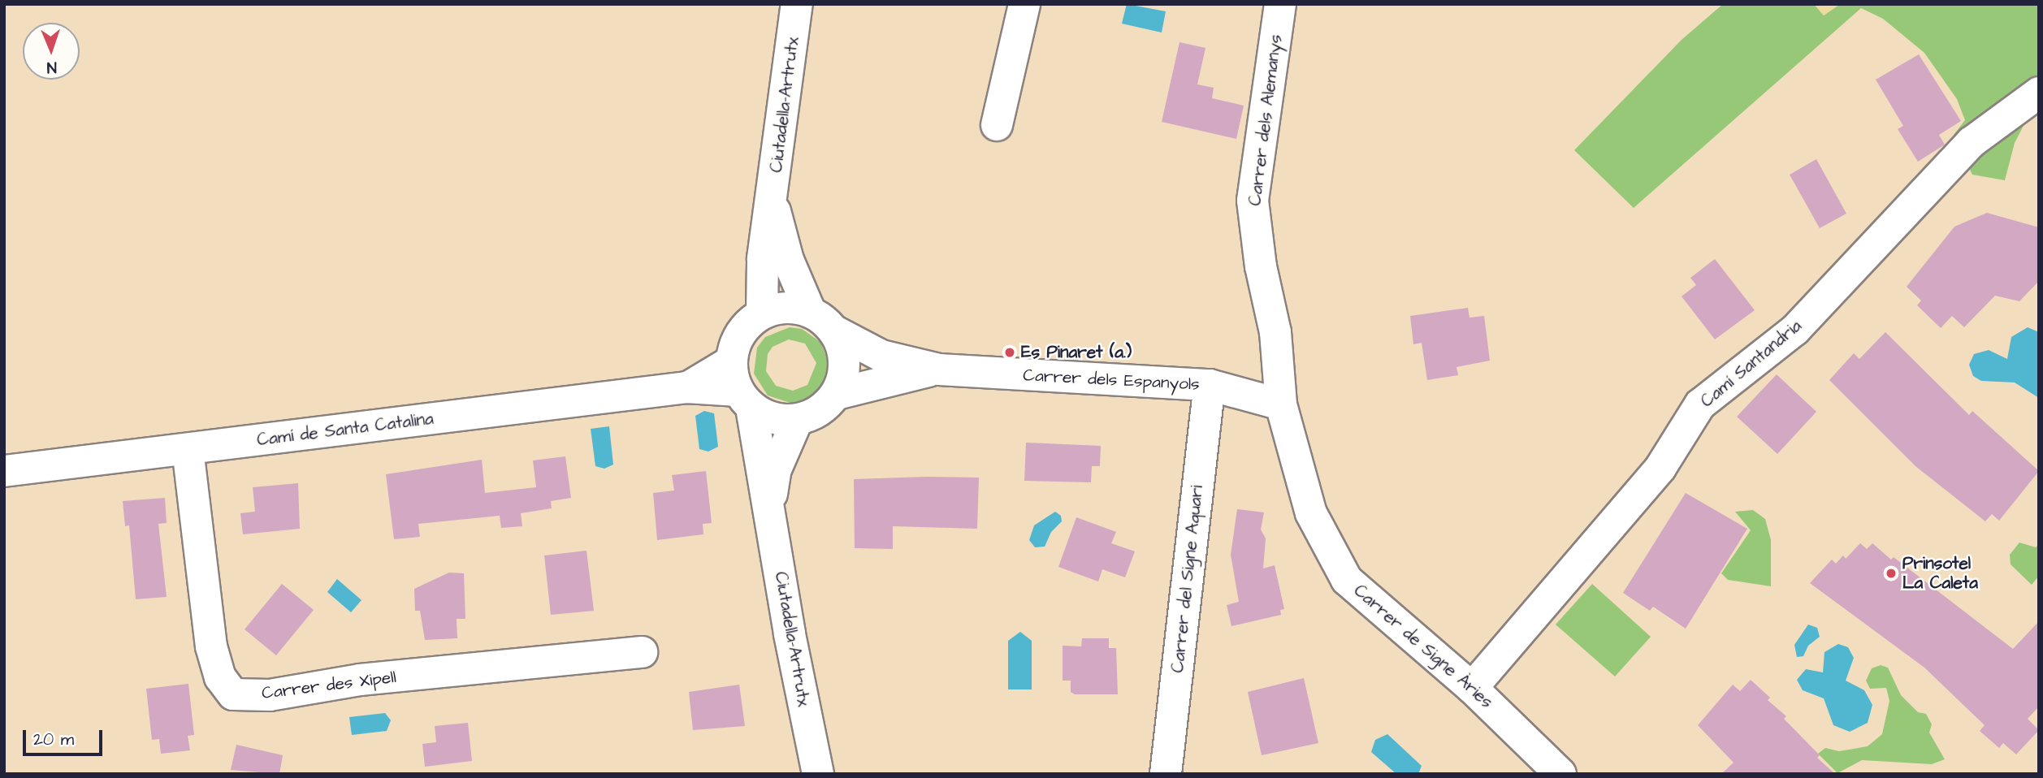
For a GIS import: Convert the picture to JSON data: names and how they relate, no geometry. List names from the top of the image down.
{
  "streets": {
    "street": [
      "Ciutadella-Artrutx",
      "Carrer dels Alemanys",
      "Camí Santandria",
      "Carrer dels Espanyols",
      "Camí de Santa Catalina",
      "Carrer del Signe Aquari",
      "Carrer de Signe Àries",
      "Carrer des Xipell"
    ]
  },
  "crossings": [
    ["Ciutadella-Artrutx", "Carrer dels Espanyols"],
    ["Ciutadella-Artrutx", "Camí de Santa Catalina"],
    ["Carrer dels Alemanys", "Carrer dels Espanyols"],
    ["Carrer dels Alemanys", "Carrer de Signe Àries"],
    ["Camí Santandria", "Carrer de Signe Àries"],
    ["Carrer dels Espanyols", "Camí de Santa Catalina"],
    ["Carrer dels Espanyols", "Carrer del Signe Aquari"],
    ["Carrer dels Espanyols", "Carrer de Signe Àries"],
    ["Camí de Santa Catalina", "Carrer des Xipell"]
  ],
  "places": ["Es Pinaret (a.)", "Prinsotel La Caleta"],
  "scale_bar": "20 m",
  "north": "bottom"
}
